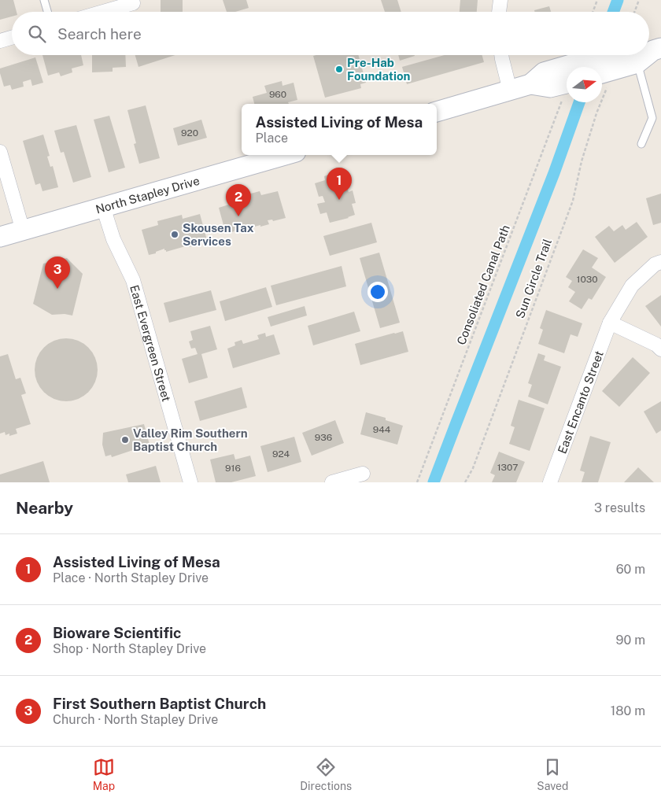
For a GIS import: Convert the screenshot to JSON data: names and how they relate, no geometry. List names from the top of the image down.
{
  "streets": {
    "main road": ["North Stapley Drive"],
    "street": ["East Evergreen Street", "East Encanto Street"],
    "path": ["Sun Circle Trail", "Consoliated Canal Path"]
  },
  "crossings": [
    ["North Stapley Drive", "East Evergreen Street"]
  ],
  "places": ["Pre-Hab Foundation", "Skousen Tax Services", "Valley Rim Southern Baptist Church"],
  "house_numbers": [
    "960",
    "920",
    "1030",
    "944",
    "936",
    "924",
    "1307",
    "916"
  ],
  "north": "right",
  "page": {
    "search": "Search here",
    "popup": ["Assisted Living of Mesa", "Place"],
    "pins": ["1", "2", "3"],
    "heading": ["Nearby", "3 results"],
    "list": [
      {
        "mark": "1",
        "name": "Assisted Living of Mesa",
        "note": "Place · North Stapley Drive",
        "value": "60 m"
      },
      {
        "mark": "2",
        "name": "Bioware Scientific",
        "note": "Shop · North Stapley Drive",
        "value": "90 m"
      },
      {
        "mark": "3",
        "name": "First Southern Baptist Church",
        "note": "Church · North Stapley Drive",
        "value": "180 m"
      }
    ],
    "nav": ["Map", "Directions", "Saved"]
  }
}
